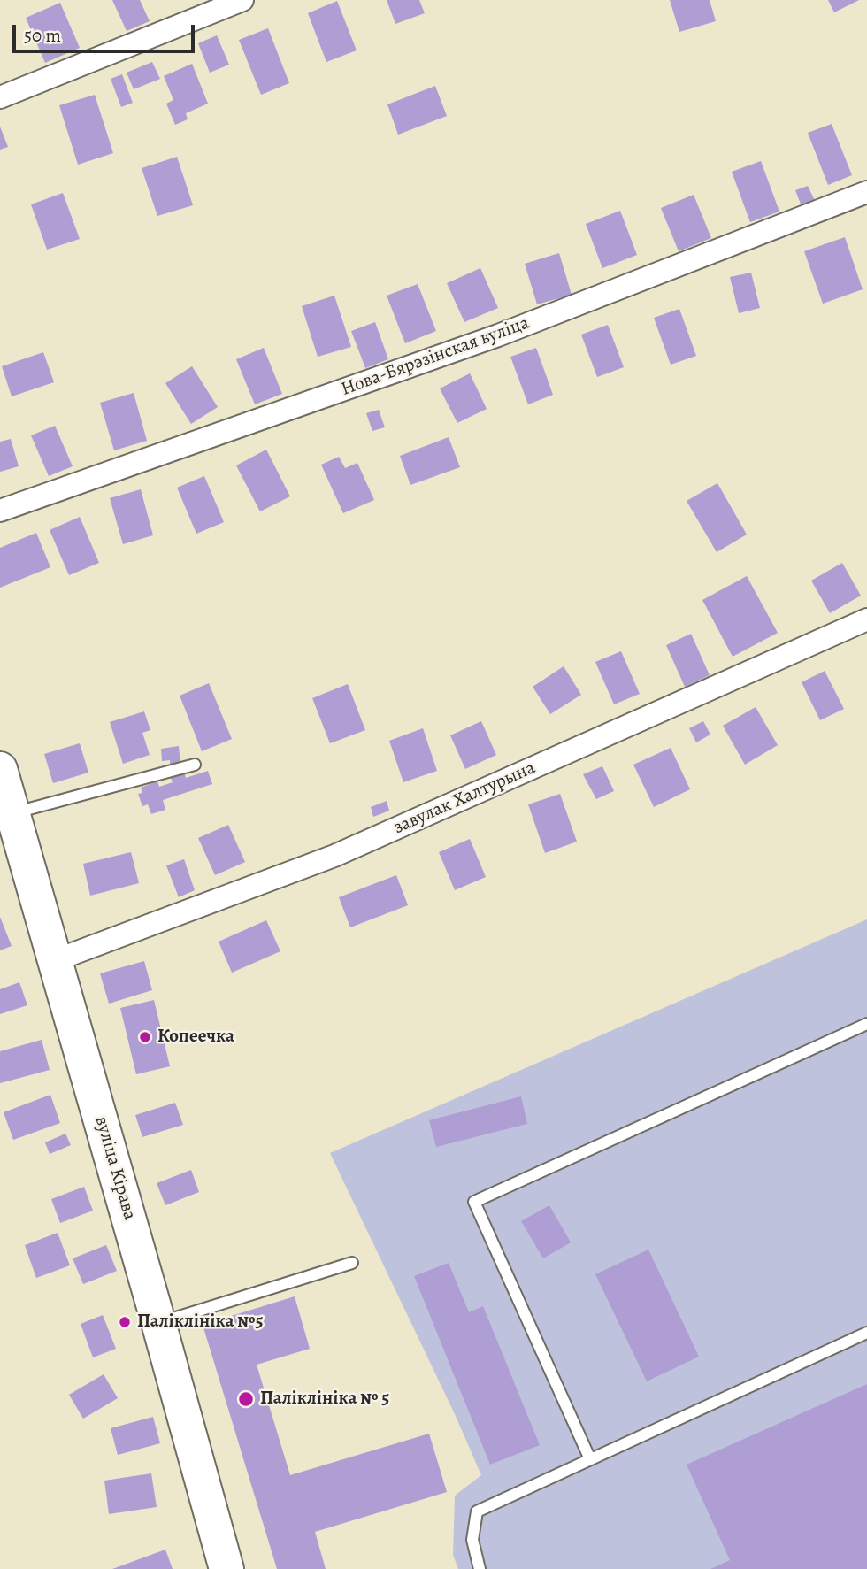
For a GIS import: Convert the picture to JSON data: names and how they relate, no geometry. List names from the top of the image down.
{
  "streets": {
    "main road": ["вуліца Кірава"],
    "street": ["Нова-Бярэзінская вуліца", "завулак Халтурына"]
  },
  "crossings": [
    ["завулак Халтурына", "вуліца Кірава"]
  ],
  "places": ["Копеечка", "Паліклініка №5", "Паліклініка № 5"],
  "scale_bar": "50 m"
}
